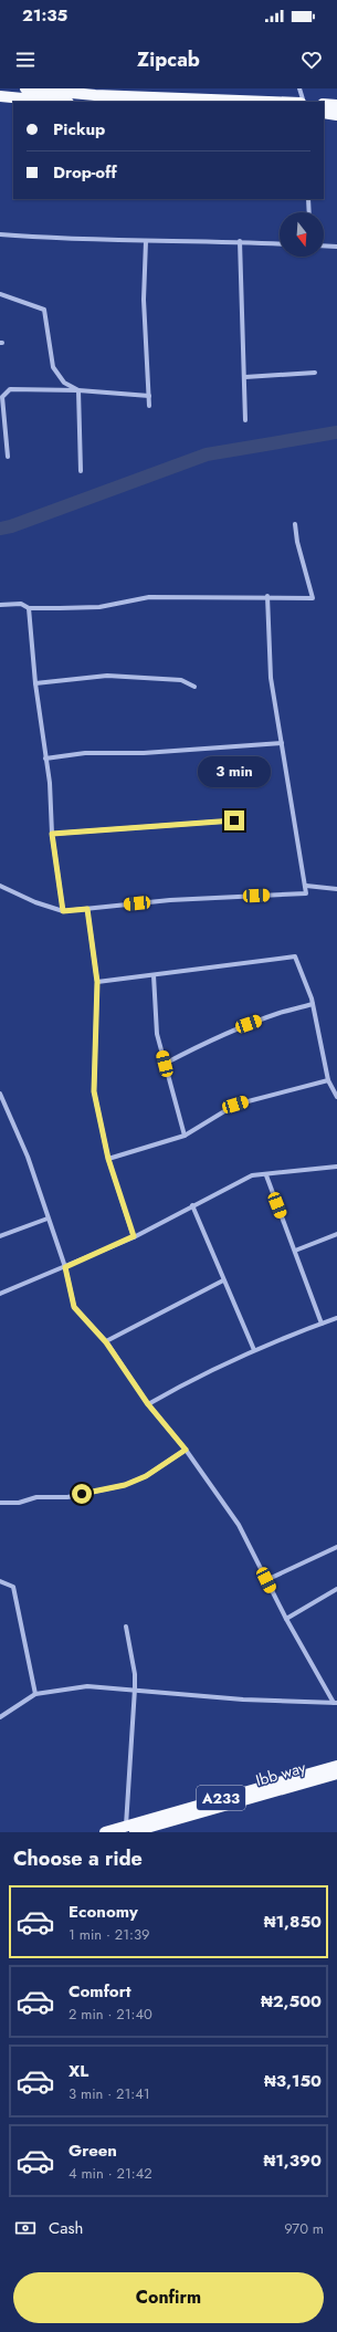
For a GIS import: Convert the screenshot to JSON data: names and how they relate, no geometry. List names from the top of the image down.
{
  "streets": {
    "highway": ["Ibb way", "A233"]
  },
  "crossings": [
    ["Ibb way", "A233"]
  ],
  "north": "bottom",
  "page": {
    "status": "21:35",
    "header": "Zipcab",
    "banner": ["Pickup", "Drop-off"],
    "bubble": "3 min",
    "heading": "Choose a ride",
    "list": [
      {
        "name": "Economy",
        "note": "1 min · 21:39",
        "value": "₦1,850"
      },
      {
        "name": "Comfort",
        "note": "2 min · 21:40",
        "value": "₦2,500"
      },
      {
        "name": "XL",
        "note": "3 min · 21:41",
        "value": "₦3,150"
      },
      {
        "name": "Green",
        "note": "4 min · 21:42",
        "value": "₦1,390"
      }
    ],
    "pay": ["Cash", "970 m"],
    "buttons": "Confirm"
  }
}
